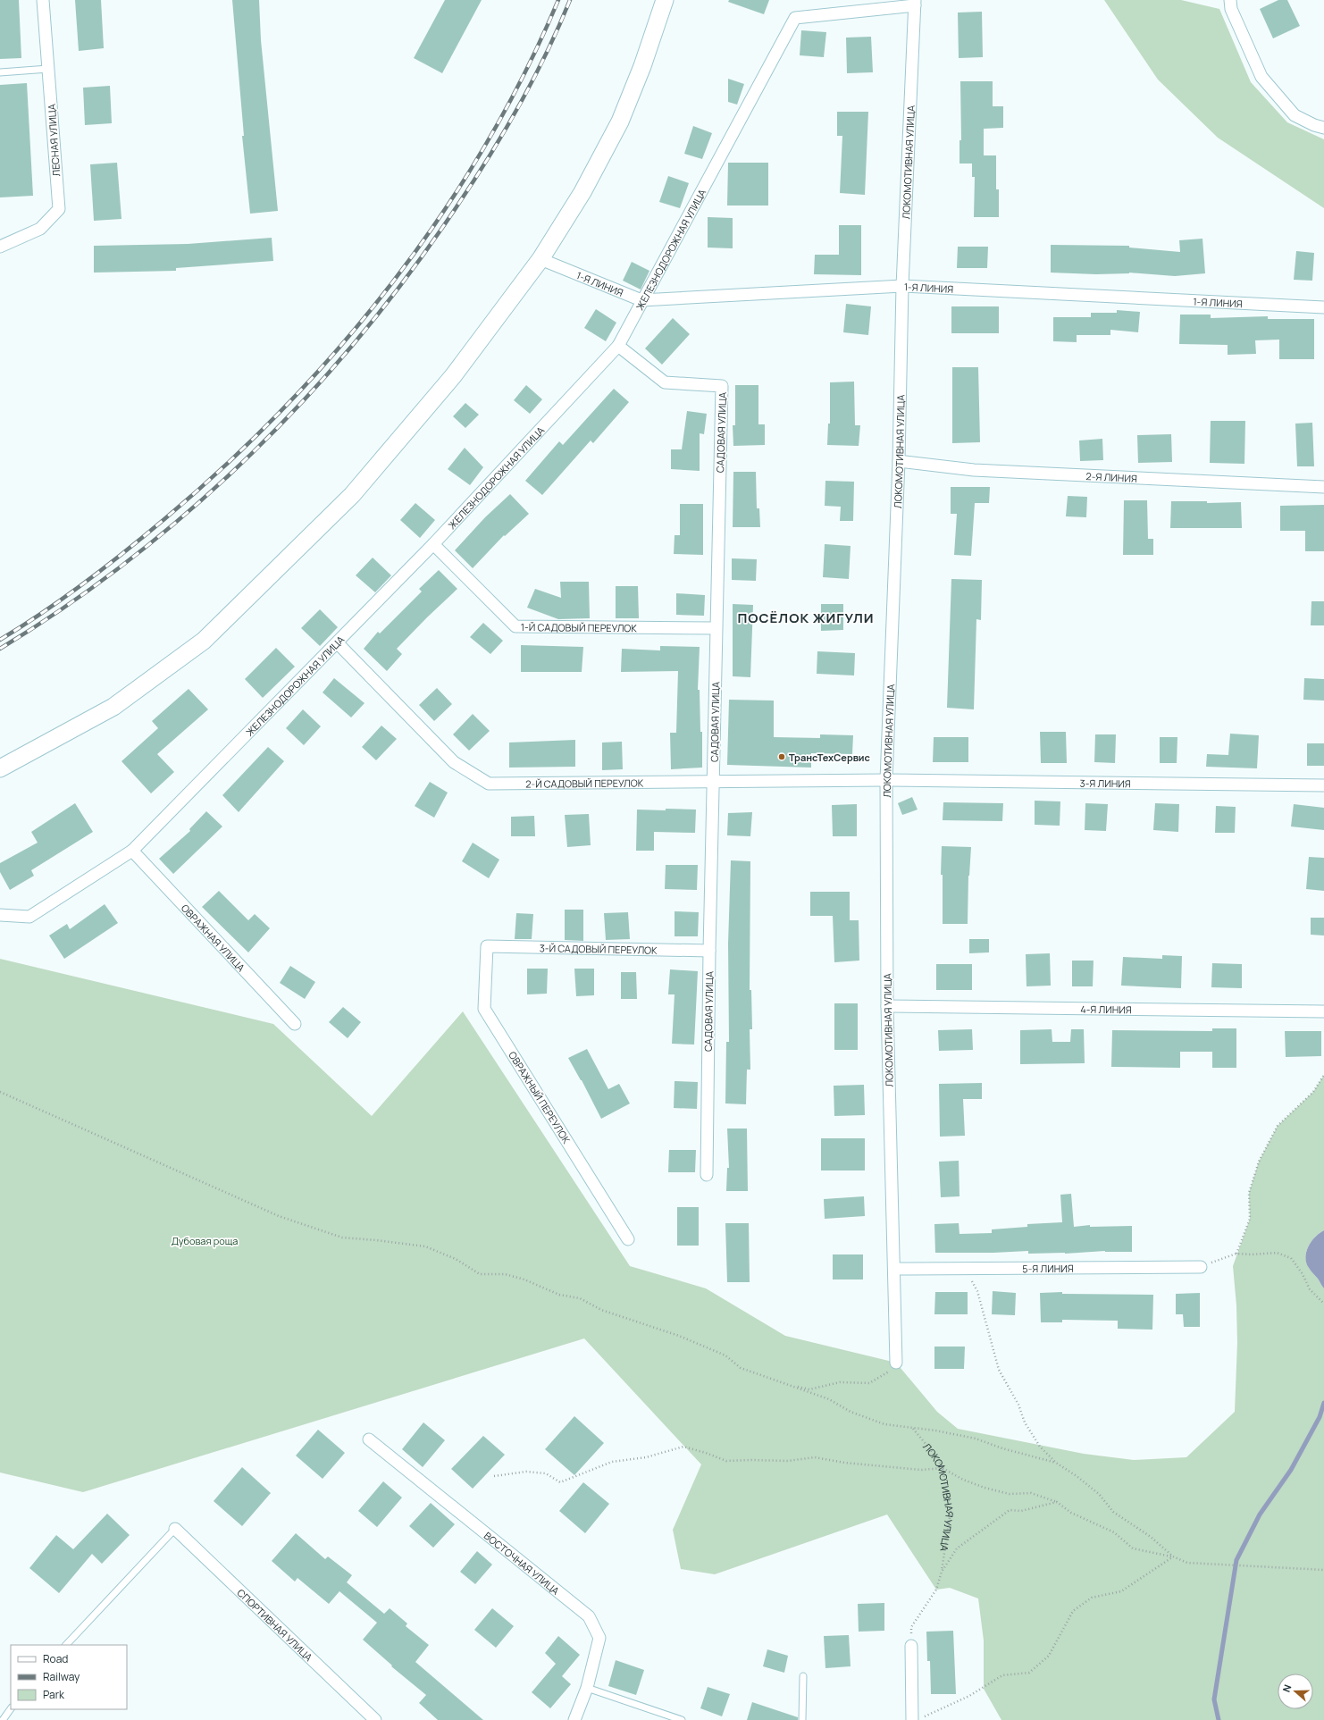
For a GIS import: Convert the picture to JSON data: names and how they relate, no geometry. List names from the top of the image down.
{
  "streets": {
    "street": [
      "ЛЕСНАЯ УЛИЦА",
      "ЛОКОМОТИВНАЯ УЛИЦА",
      "ЖЕЛЕЗНОДОРОЖНАЯ УЛИЦА",
      "1-Я ЛИНИЯ",
      "САДОВАЯ УЛИЦА",
      "2-Я ЛИНИЯ",
      "1-Й САДОВЫЙ ПЕРЕУЛОК",
      "2-Й САДОВЫЙ ПЕРЕУЛОК",
      "3-Я ЛИНИЯ",
      "ОВРАЖНАЯ УЛИЦА",
      "3-Й САДОВЫЙ ПЕРЕУЛОК",
      "4-Я ЛИНИЯ",
      "ОВРАЖНЫЙ ПЕРЕУЛОК",
      "5-Я ЛИНИЯ",
      "ВОСТОЧНАЯ УЛИЦА",
      "СПОРТИВНАЯ УЛИЦА"
    ]
  },
  "crossings": [
    ["ЛОКОМОТИВНАЯ УЛИЦА", "ЖЕЛЕЗНОДОРОЖНАЯ УЛИЦА"],
    ["ЛОКОМОТИВНАЯ УЛИЦА", "1-Я ЛИНИЯ"],
    ["ЛОКОМОТИВНАЯ УЛИЦА", "2-Я ЛИНИЯ"],
    ["ЛОКОМОТИВНАЯ УЛИЦА", "2-Й САДОВЫЙ ПЕРЕУЛОК"],
    ["ЛОКОМОТИВНАЯ УЛИЦА", "3-Я ЛИНИЯ"],
    ["ЛОКОМОТИВНАЯ УЛИЦА", "4-Я ЛИНИЯ"],
    ["ЛОКОМОТИВНАЯ УЛИЦА", "5-Я ЛИНИЯ"],
    ["ЖЕЛЕЗНОДОРОЖНАЯ УЛИЦА", "1-Я ЛИНИЯ"],
    ["ЖЕЛЕЗНОДОРОЖНАЯ УЛИЦА", "САДОВАЯ УЛИЦА"],
    ["ЖЕЛЕЗНОДОРОЖНАЯ УЛИЦА", "1-Й САДОВЫЙ ПЕРЕУЛОК"],
    ["ЖЕЛЕЗНОДОРОЖНАЯ УЛИЦА", "2-Й САДОВЫЙ ПЕРЕУЛОК"],
    ["ЖЕЛЕЗНОДОРОЖНАЯ УЛИЦА", "ОВРАЖНАЯ УЛИЦА"],
    ["САДОВАЯ УЛИЦА", "1-Й САДОВЫЙ ПЕРЕУЛОК"],
    ["САДОВАЯ УЛИЦА", "2-Й САДОВЫЙ ПЕРЕУЛОК"],
    ["САДОВАЯ УЛИЦА", "3-Й САДОВЫЙ ПЕРЕУЛОК"],
    ["2-Й САДОВЫЙ ПЕРЕУЛОК", "3-Я ЛИНИЯ"],
    ["3-Й САДОВЫЙ ПЕРЕУЛОК", "ОВРАЖНЫЙ ПЕРЕУЛОК"]
  ],
  "districts": ["ПОСЁЛОК ЖИГУЛИ"],
  "parks": ["Дубовая роща"],
  "places": ["ТрансТехСервис"],
  "legend": ["Road", "Railway", "Park"],
  "north": "left"
}
